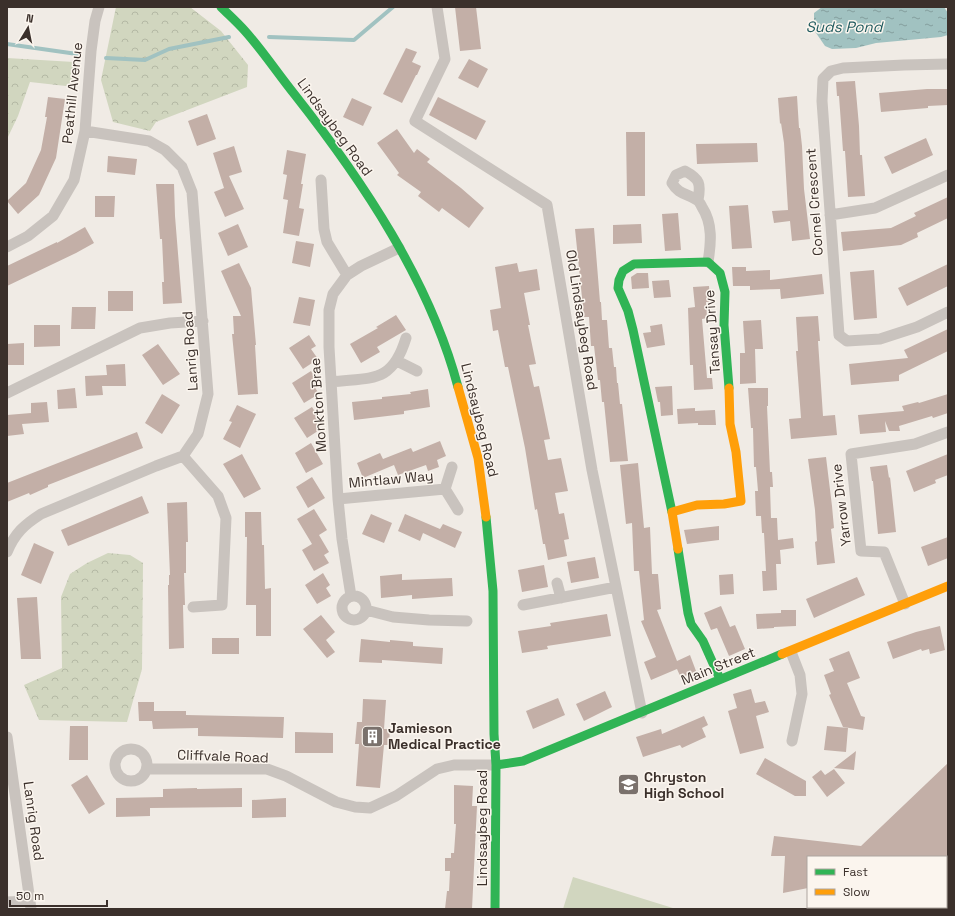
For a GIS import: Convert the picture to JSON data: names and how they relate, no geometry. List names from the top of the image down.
{
  "streets": {
    "street": [
      "Peathill Avenue",
      "Lindsaybeg Road",
      "Cornel Crescent",
      "Old Lindsaybeg Road",
      "Tansay Drive",
      "Lanrig Road",
      "Monkton Brae",
      "Mintlaw Way",
      "Yarrow Drive",
      "Main Street",
      "Cliffvale Road"
    ]
  },
  "crossings": [
    ["Peathill Avenue", "Lanrig Road"],
    ["Lindsaybeg Road", "Monkton Brae"],
    ["Lindsaybeg Road", "Main Street"],
    ["Lindsaybeg Road", "Cliffvale Road"],
    ["Old Lindsaybeg Road", "Main Street"],
    ["Monkton Brae", "Mintlaw Way"],
    ["Yarrow Drive", "Main Street"],
    ["Main Street", "Cliffvale Road"]
  ],
  "water": ["Suds Pond"],
  "places": {
    "building": ["Jamieson Medical Practice"],
    "school or university": ["Chryston High School"]
  },
  "legend": ["Fast", "Slow"],
  "scale_bar": "50 m",
  "north": "top"
}
